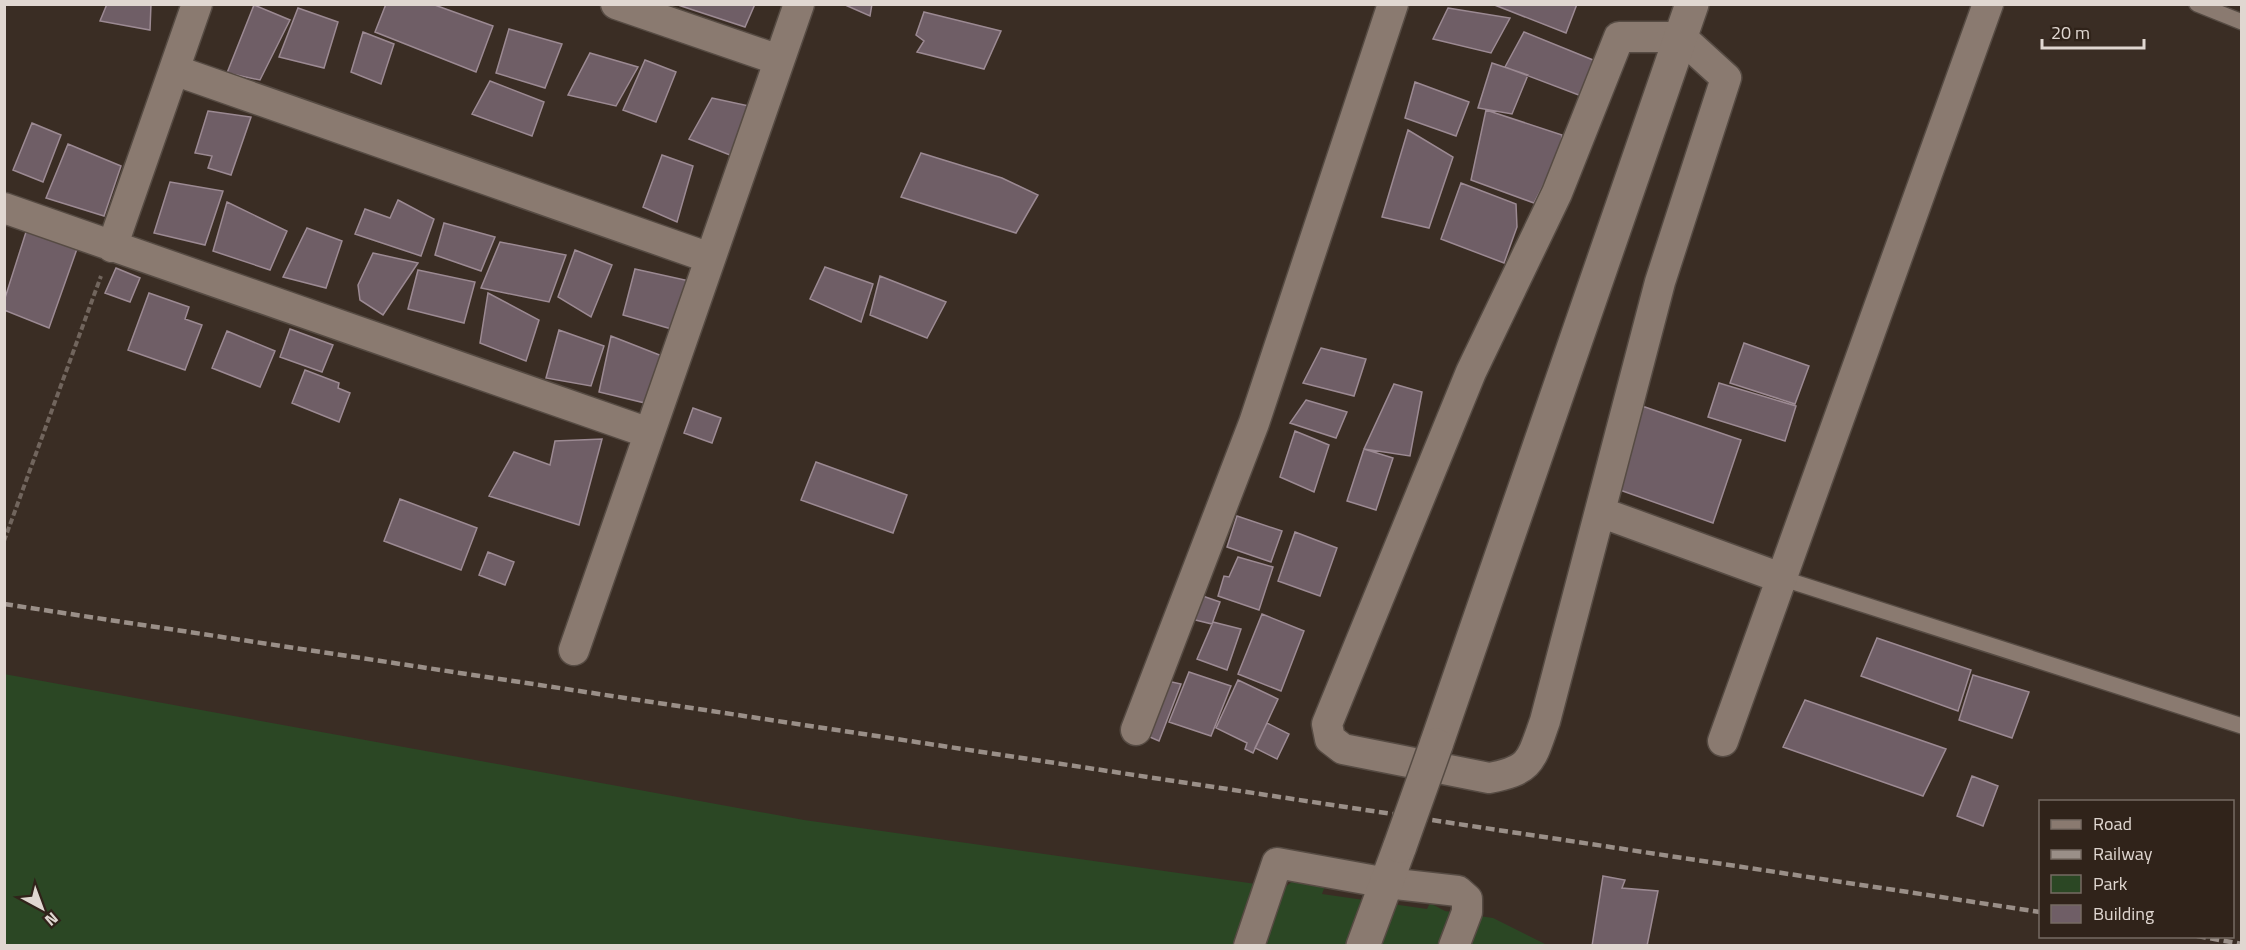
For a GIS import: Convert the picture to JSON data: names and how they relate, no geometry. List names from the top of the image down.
{
  "legend": [
    "Road",
    "Railway",
    "Park",
    "Building"
  ],
  "scale_bar": "20 m",
  "north": "bottom right"
}
